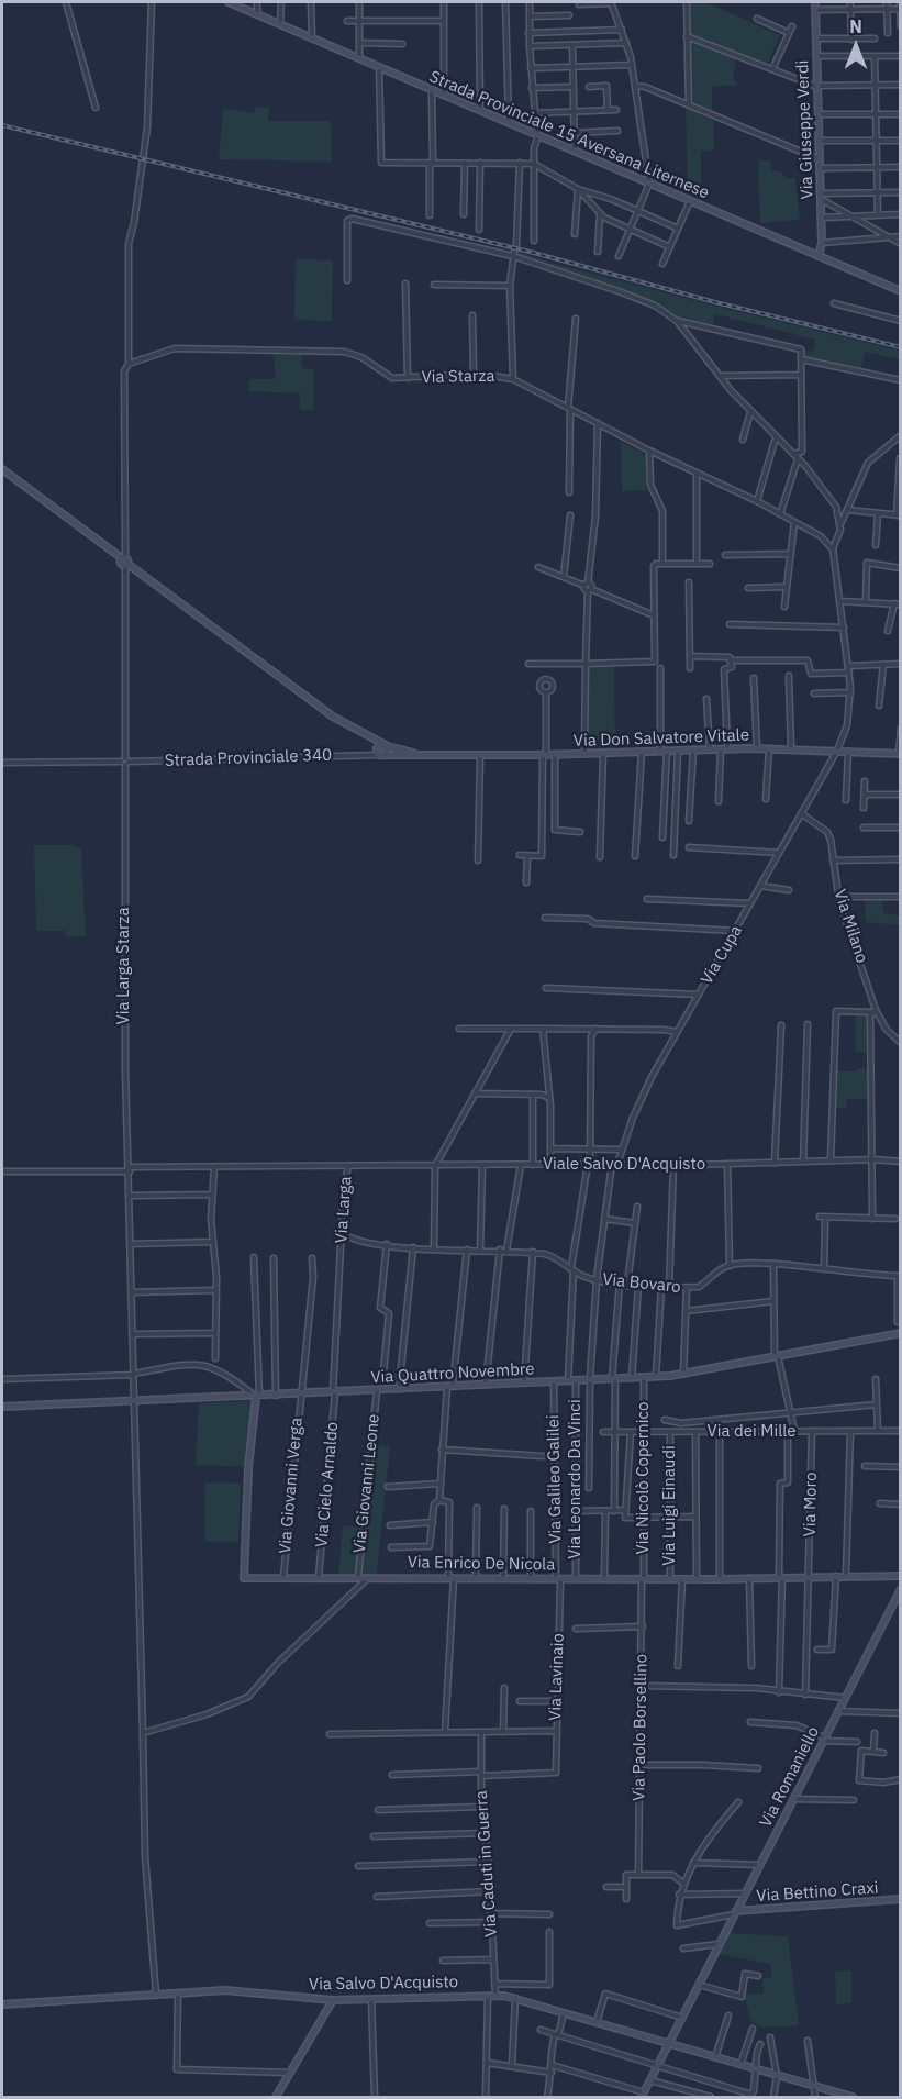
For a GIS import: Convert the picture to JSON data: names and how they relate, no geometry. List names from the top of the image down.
{
  "streets": {
    "street": [
      "Via Giuseppe Verdi",
      "Strada Provinciale 15 Aversana Liternese",
      "Via Starza",
      "Via Don Salvatore Vitale",
      "Strada Provinciale 340",
      "Via Milano",
      "Via Cupa",
      "Via Larga Starza",
      "Viale Salvo D'Acquisto",
      "Via Larga",
      "Via Bovaro",
      "Via Quattro Novembre",
      "Via dei Mille",
      "Via Nicolò Copernico",
      "Via Galileo Galilei",
      "Via Leonardo Da Vinci",
      "Via Giovanni Leone",
      "Via Cielo Arnaldo",
      "Via Giovanni Verga",
      "Via Moro",
      "Via Luigi Einaudi",
      "Via Enrico De Nicola",
      "Via Lavinaio",
      "Via Paolo Borsellino",
      "Via Romaniello",
      "Via Caduti in Guerra",
      "Via Bettino Craxi",
      "Via Salvo D'Acquisto"
    ]
  },
  "crossings": [
    ["Via Giuseppe Verdi", "Strada Provinciale 15 Aversana Liternese"],
    ["Via Starza", "Via Cupa"],
    ["Via Starza", "Via Larga Starza"],
    ["Via Don Salvatore Vitale", "Strada Provinciale 340"],
    ["Via Don Salvatore Vitale", "Via Cupa"],
    ["Via Don Salvatore Vitale", "Via Larga Starza"],
    ["Strada Provinciale 340", "Via Larga Starza"],
    ["Via Milano", "Via Cupa"],
    ["Via Cupa", "Viale Salvo D'Acquisto"],
    ["Via Cupa", "Via Bovaro"],
    ["Via Cupa", "Via Quattro Novembre"],
    ["Via Larga Starza", "Via Larga"],
    ["Via Larga Starza", "Via Quattro Novembre"],
    ["Via Larga Starza", "Via Salvo D'Acquisto"],
    ["Viale Salvo D'Acquisto", "Via Larga"],
    ["Via Larga", "Via Bovaro"],
    ["Via Larga", "Via Quattro Novembre"],
    ["Via Larga", "Via Cielo Arnaldo"],
    ["Via Quattro Novembre", "Via Nicolò Copernico"],
    ["Via Quattro Novembre", "Via Galileo Galilei"],
    ["Via Quattro Novembre", "Via Leonardo Da Vinci"],
    ["Via Quattro Novembre", "Via Giovanni Leone"],
    ["Via Quattro Novembre", "Via Cielo Arnaldo"],
    ["Via Quattro Novembre", "Via Giovanni Verga"],
    ["Via Quattro Novembre", "Via Enrico De Nicola"],
    ["Via dei Mille", "Via Nicolò Copernico"],
    ["Via dei Mille", "Via Moro"],
    ["Via dei Mille", "Via Luigi Einaudi"],
    ["Via Nicolò Copernico", "Via Enrico De Nicola"],
    ["Via Nicolò Copernico", "Via Paolo Borsellino"],
    ["Via Galileo Galilei", "Via Enrico De Nicola"],
    ["Via Galileo Galilei", "Via Lavinaio"],
    ["Via Leonardo Da Vinci", "Via Enrico De Nicola"],
    ["Via Giovanni Leone", "Via Enrico De Nicola"],
    ["Via Cielo Arnaldo", "Via Enrico De Nicola"],
    ["Via Giovanni Verga", "Via Enrico De Nicola"],
    ["Via Moro", "Via Enrico De Nicola"],
    ["Via Luigi Einaudi", "Via Enrico De Nicola"],
    ["Via Enrico De Nicola", "Via Lavinaio"],
    ["Via Enrico De Nicola", "Via Paolo Borsellino"],
    ["Via Lavinaio", "Via Caduti in Guerra"],
    ["Via Romaniello", "Via Bettino Craxi"],
    ["Via Romaniello", "Via Salvo D'Acquisto"],
    ["Via Caduti in Guerra", "Via Salvo D'Acquisto"]
  ],
  "north": "top"
}
